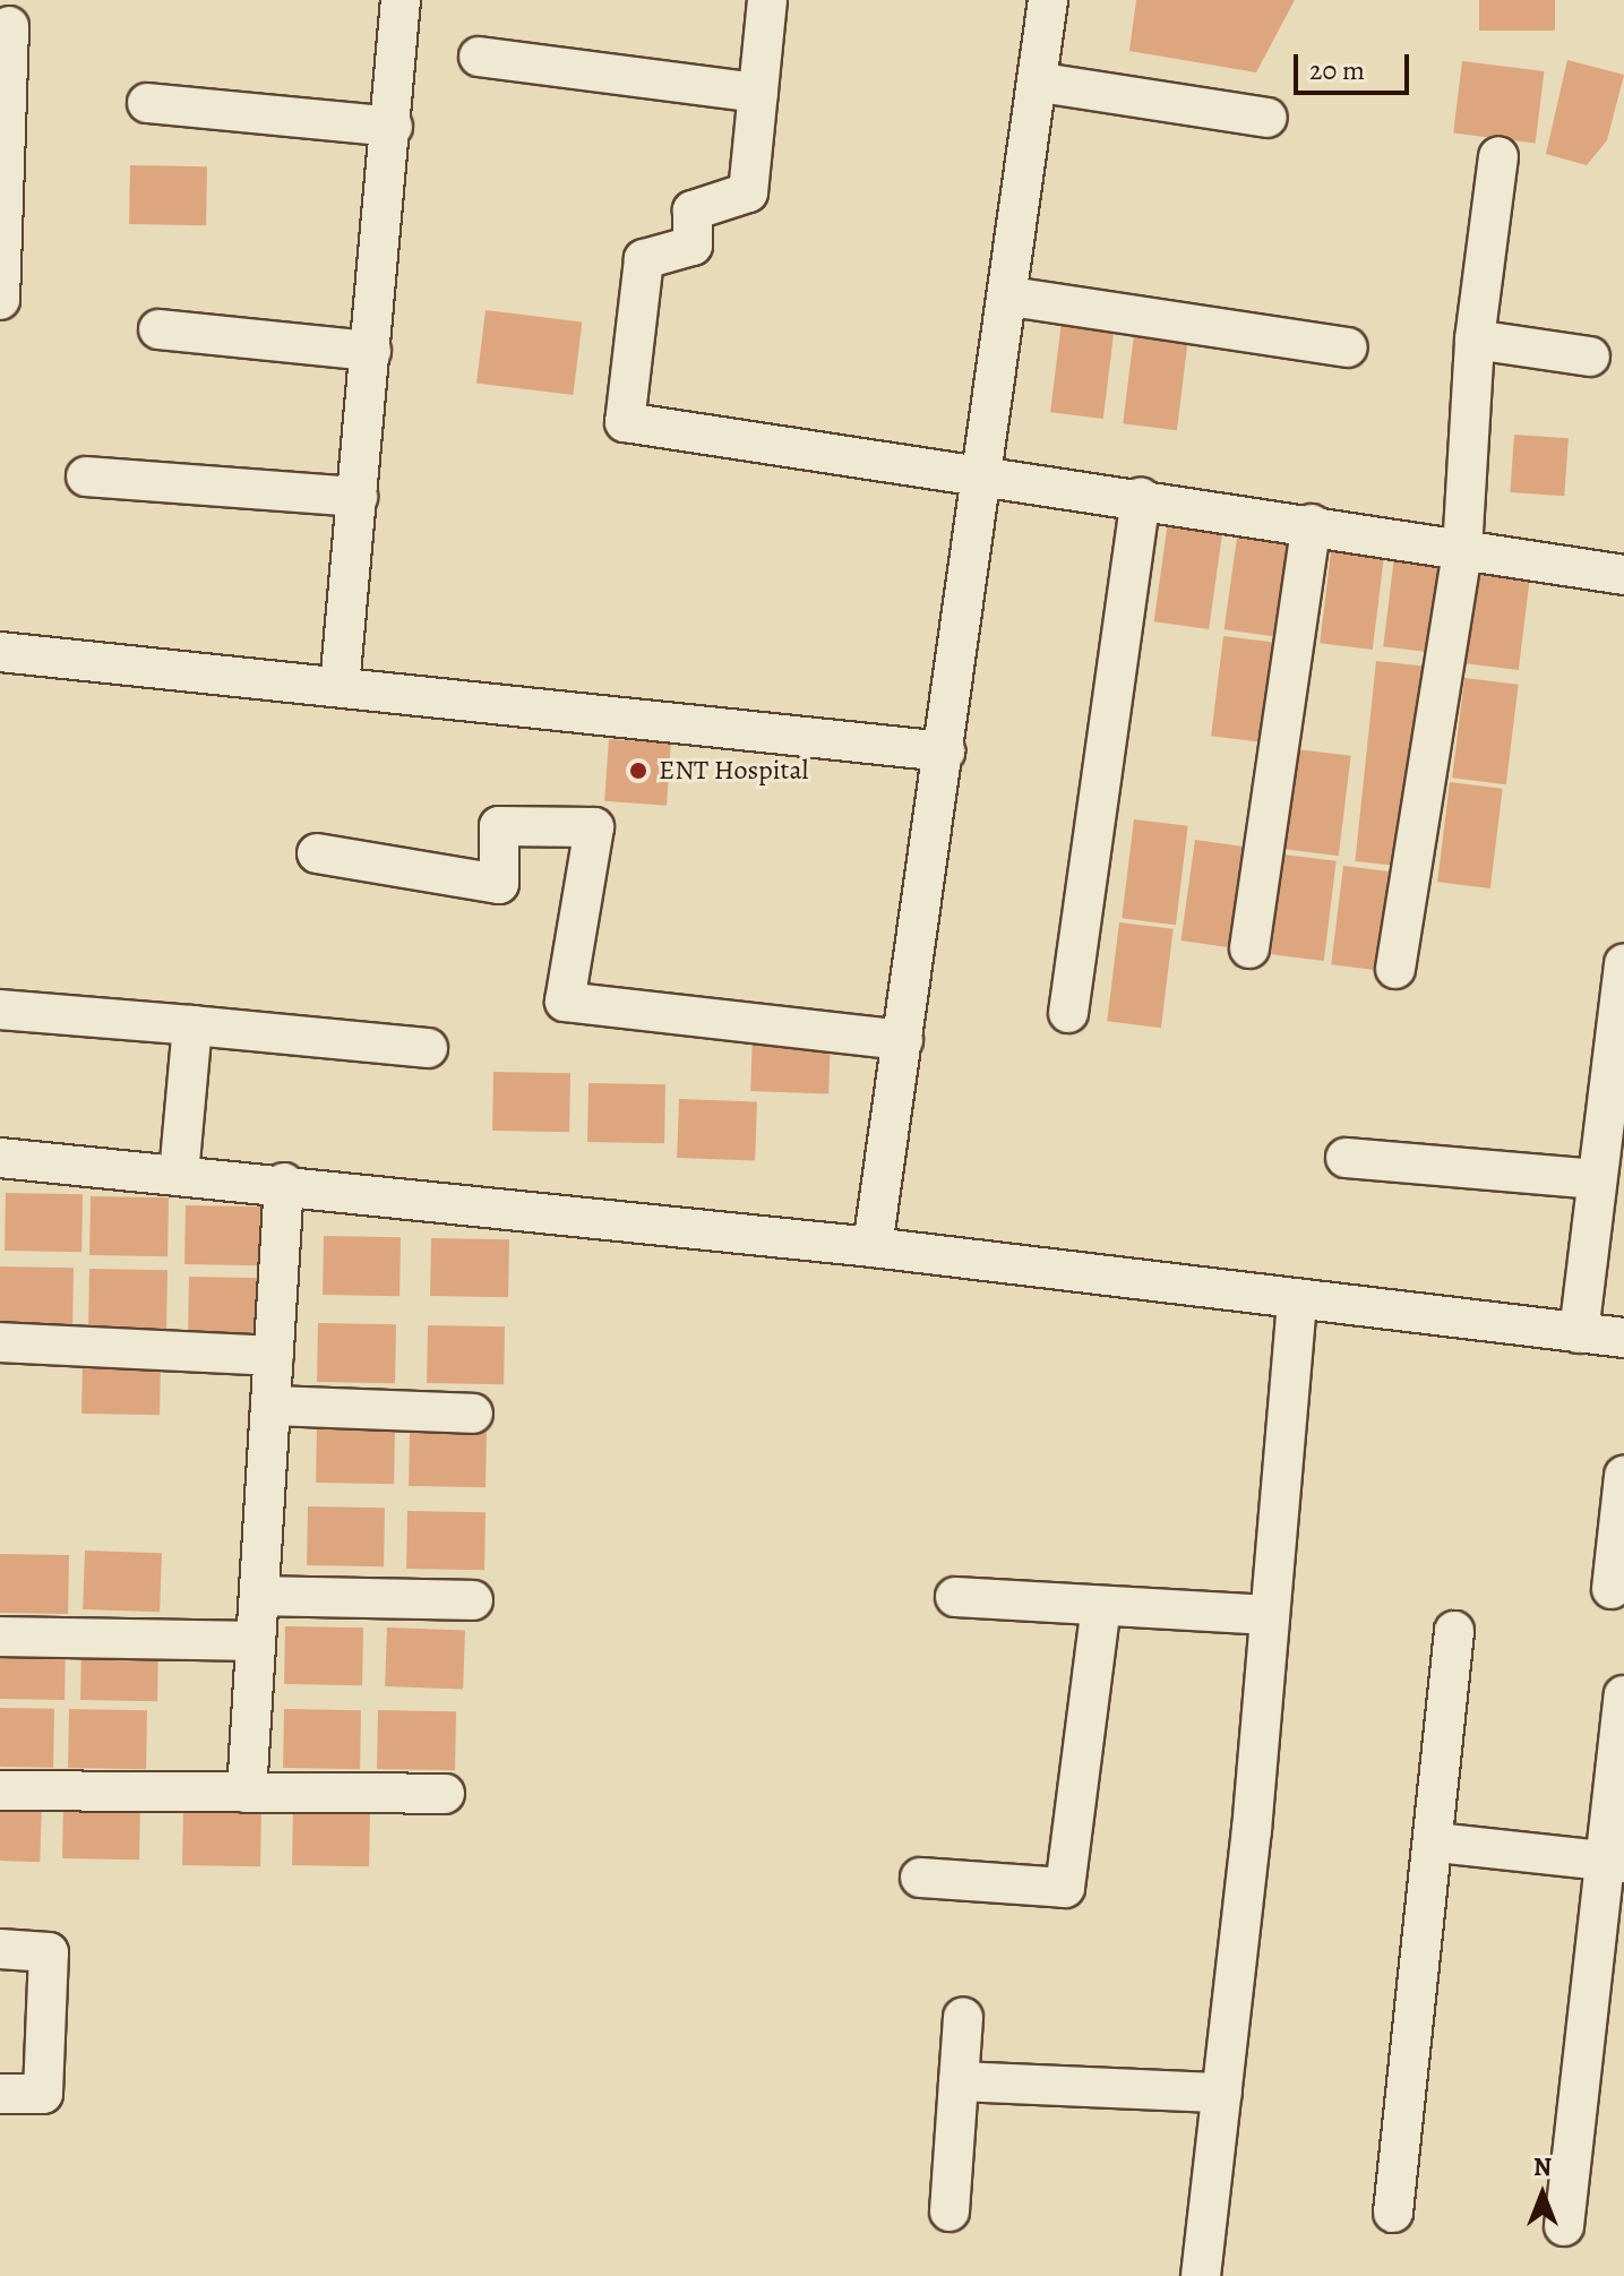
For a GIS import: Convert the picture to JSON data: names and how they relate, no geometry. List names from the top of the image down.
{
  "places": ["ENT Hospital"],
  "scale_bar": "20 m",
  "north": "top"
}
